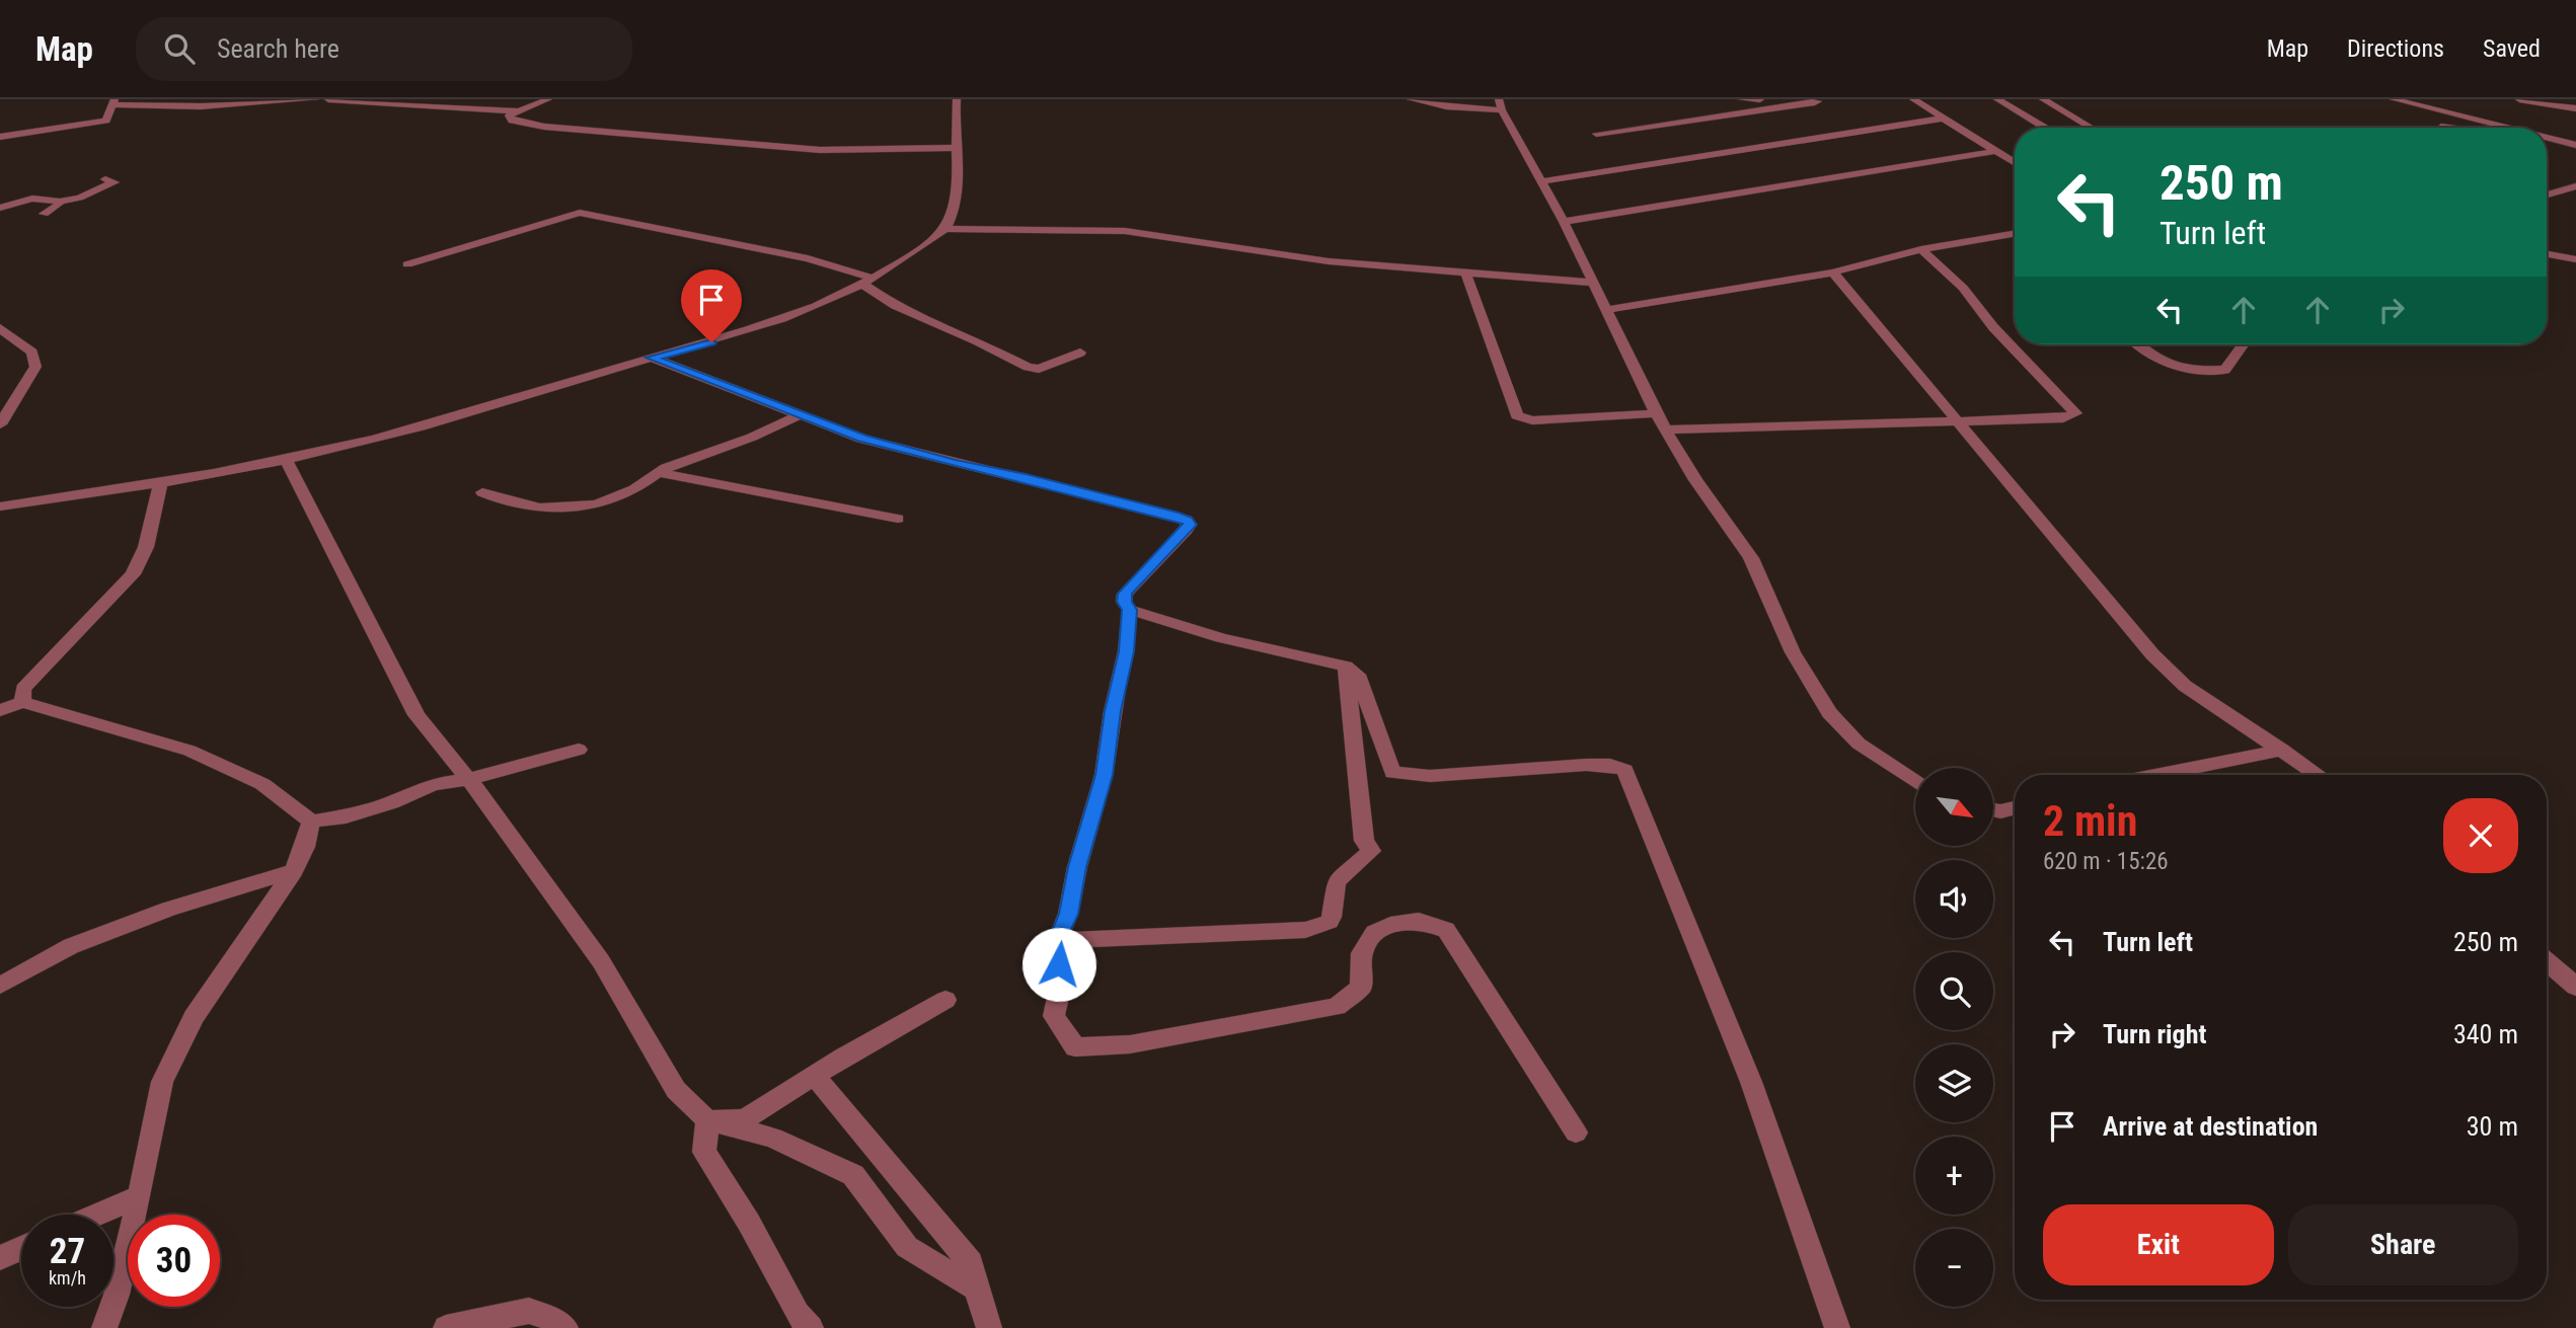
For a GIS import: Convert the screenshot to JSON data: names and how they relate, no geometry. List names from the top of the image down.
{
  "north": "bottom right",
  "page": {
    "header": "Map",
    "search": "Search here",
    "nav": ["Map", "Directions", "Saved"],
    "turn": ["250 m", "Turn left"],
    "map_buttons": ["+", "−"],
    "heading": ["2 min", "620 m · 15:26"],
    "list": [
      {
        "name": "Turn left",
        "value": "250 m"
      },
      {
        "name": "Turn right",
        "value": "340 m"
      },
      {
        "name": "Arrive at destination",
        "value": "30 m"
      }
    ],
    "buttons": ["Exit", "Share"],
    "speed": "27 km/h",
    "limit": "30"
  }
}
